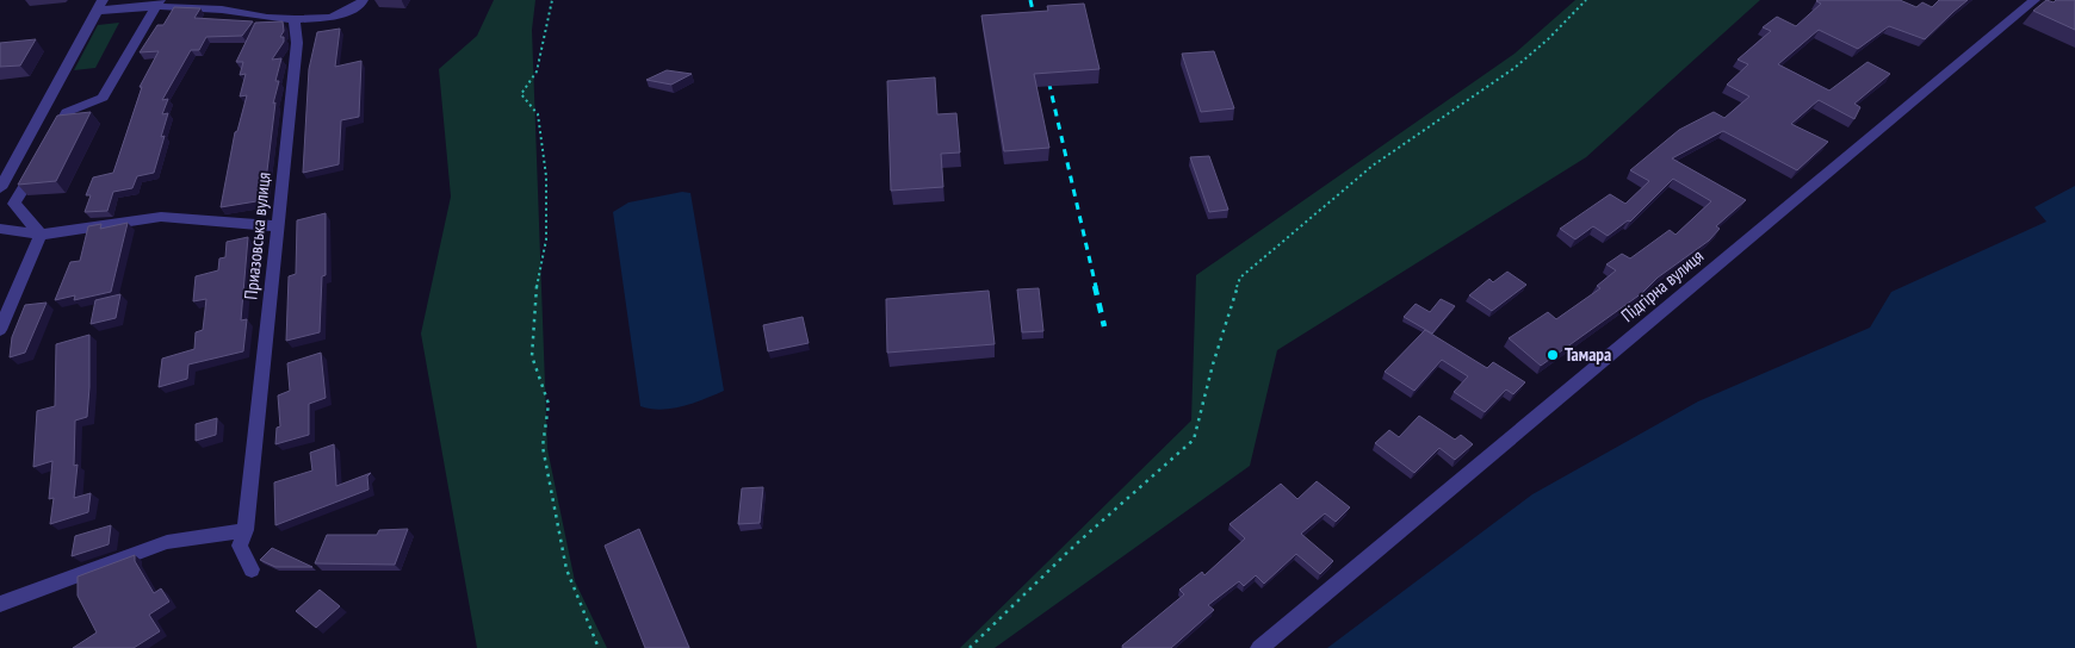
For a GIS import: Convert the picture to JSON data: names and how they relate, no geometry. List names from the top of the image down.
{
  "streets": {
    "street": ["Приазовська вулиця", "Підгірна вулиця"]
  },
  "places": ["Тамара"]
}
